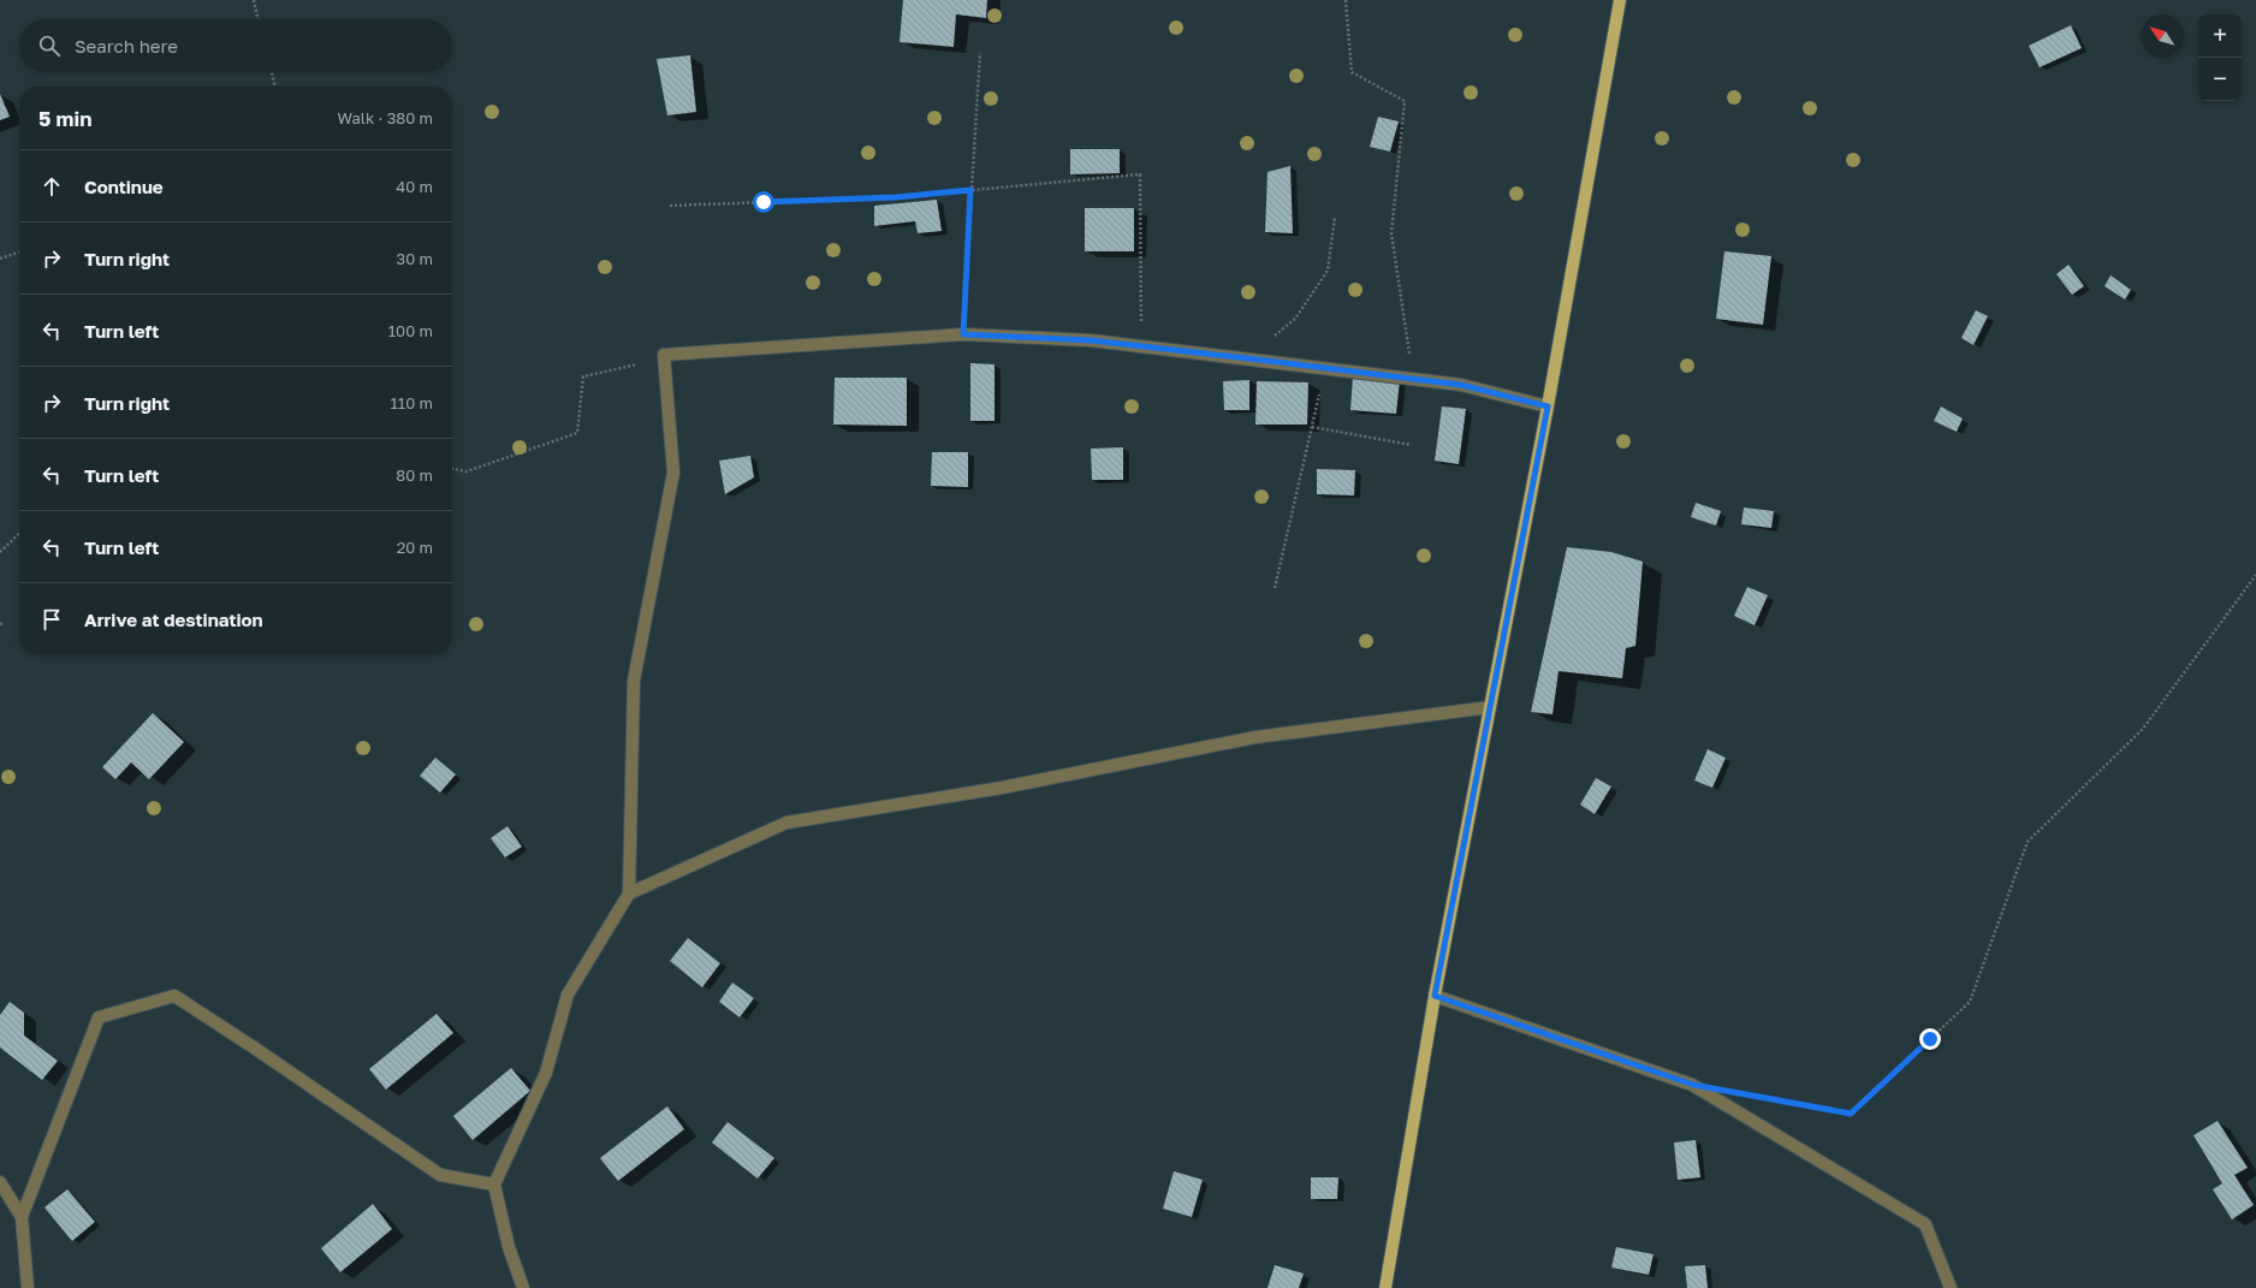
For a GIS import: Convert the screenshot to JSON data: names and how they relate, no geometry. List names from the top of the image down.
{
  "north": "top left",
  "page": {
    "map_buttons": ["+", "−"],
    "search": "Search here",
    "heading": ["5 min", "Walk · 380 m"],
    "list": [
      ["Continue", "40 m"],
      ["Turn right", "30 m"],
      ["Turn left", "100 m"],
      ["Turn right", "110 m"],
      ["Turn left", "80 m"],
      ["Turn left", "20 m"],
      "Arrive at destination"
    ]
  }
}
